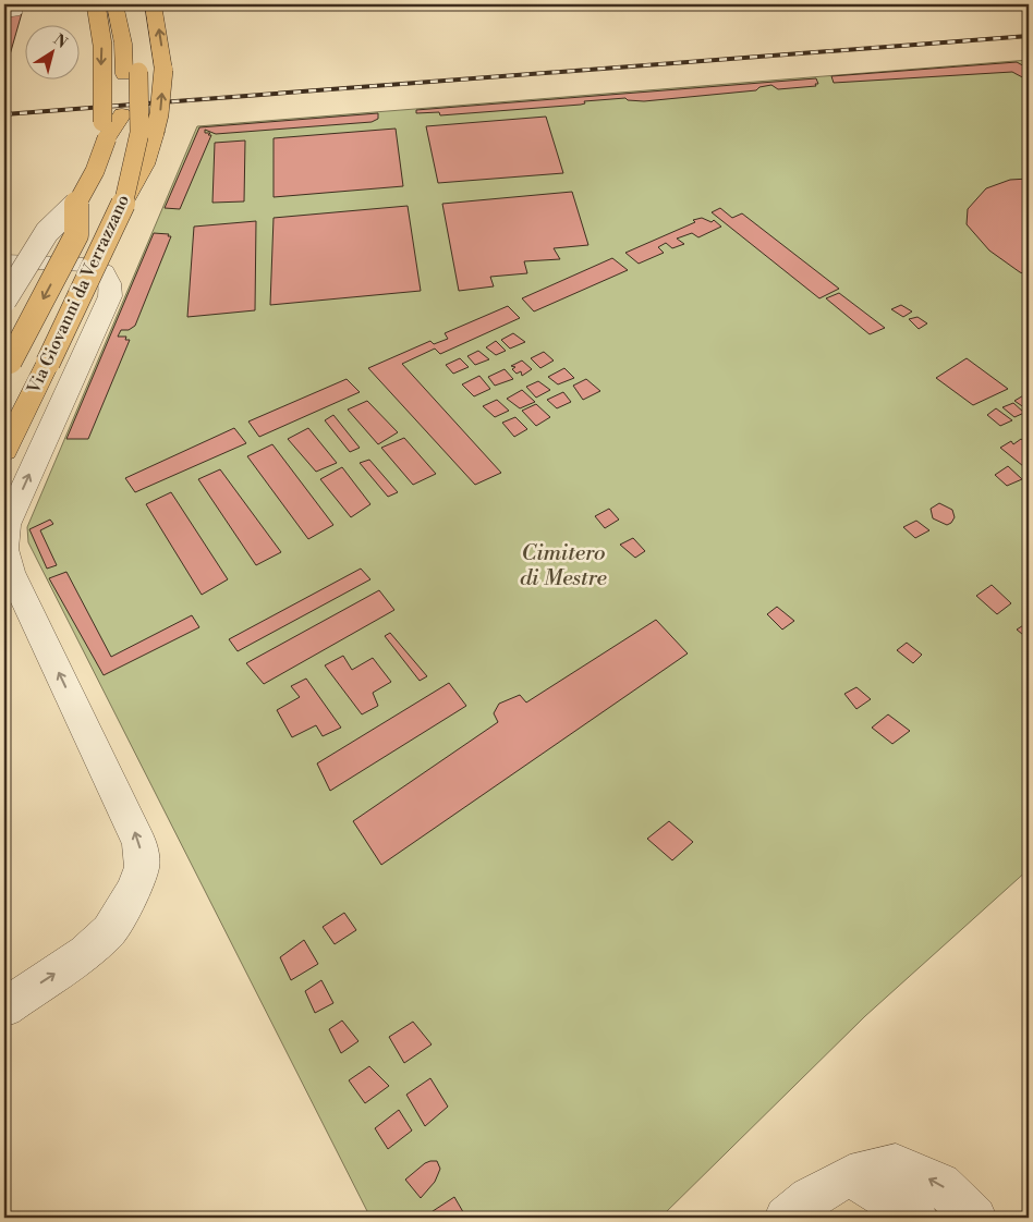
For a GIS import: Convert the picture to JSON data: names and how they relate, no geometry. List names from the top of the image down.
{
  "streets": {
    "main road": ["Via Giovanni da Verrazzano"]
  },
  "parks": ["Cimitero di Mestre"],
  "north": "top right"
}
